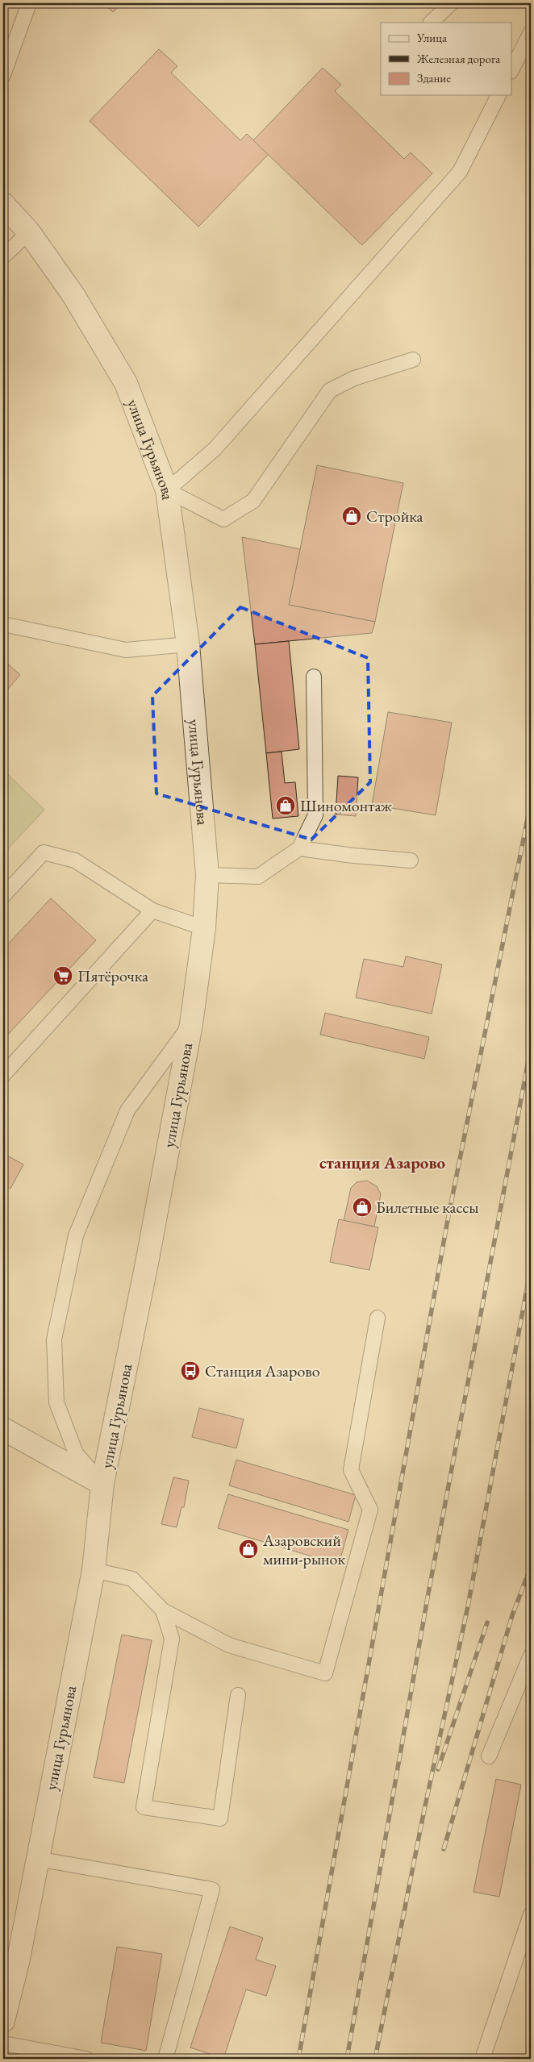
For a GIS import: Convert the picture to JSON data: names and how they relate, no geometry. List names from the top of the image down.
{
  "streets": {
    "street": ["улица Гурьянова"]
  },
  "districts": ["станция Азарово"],
  "places": {
    "shop": [
      "Стройка",
      "Шиномонтаж",
      "Билетные кассы",
      "Азаровский мини-рынок"
    ],
    "supermarket": ["Пятёрочка"],
    "bus stop": ["Станция Азарово"]
  },
  "legend": ["Улица", "Железная дорога", "Здание"]
}
